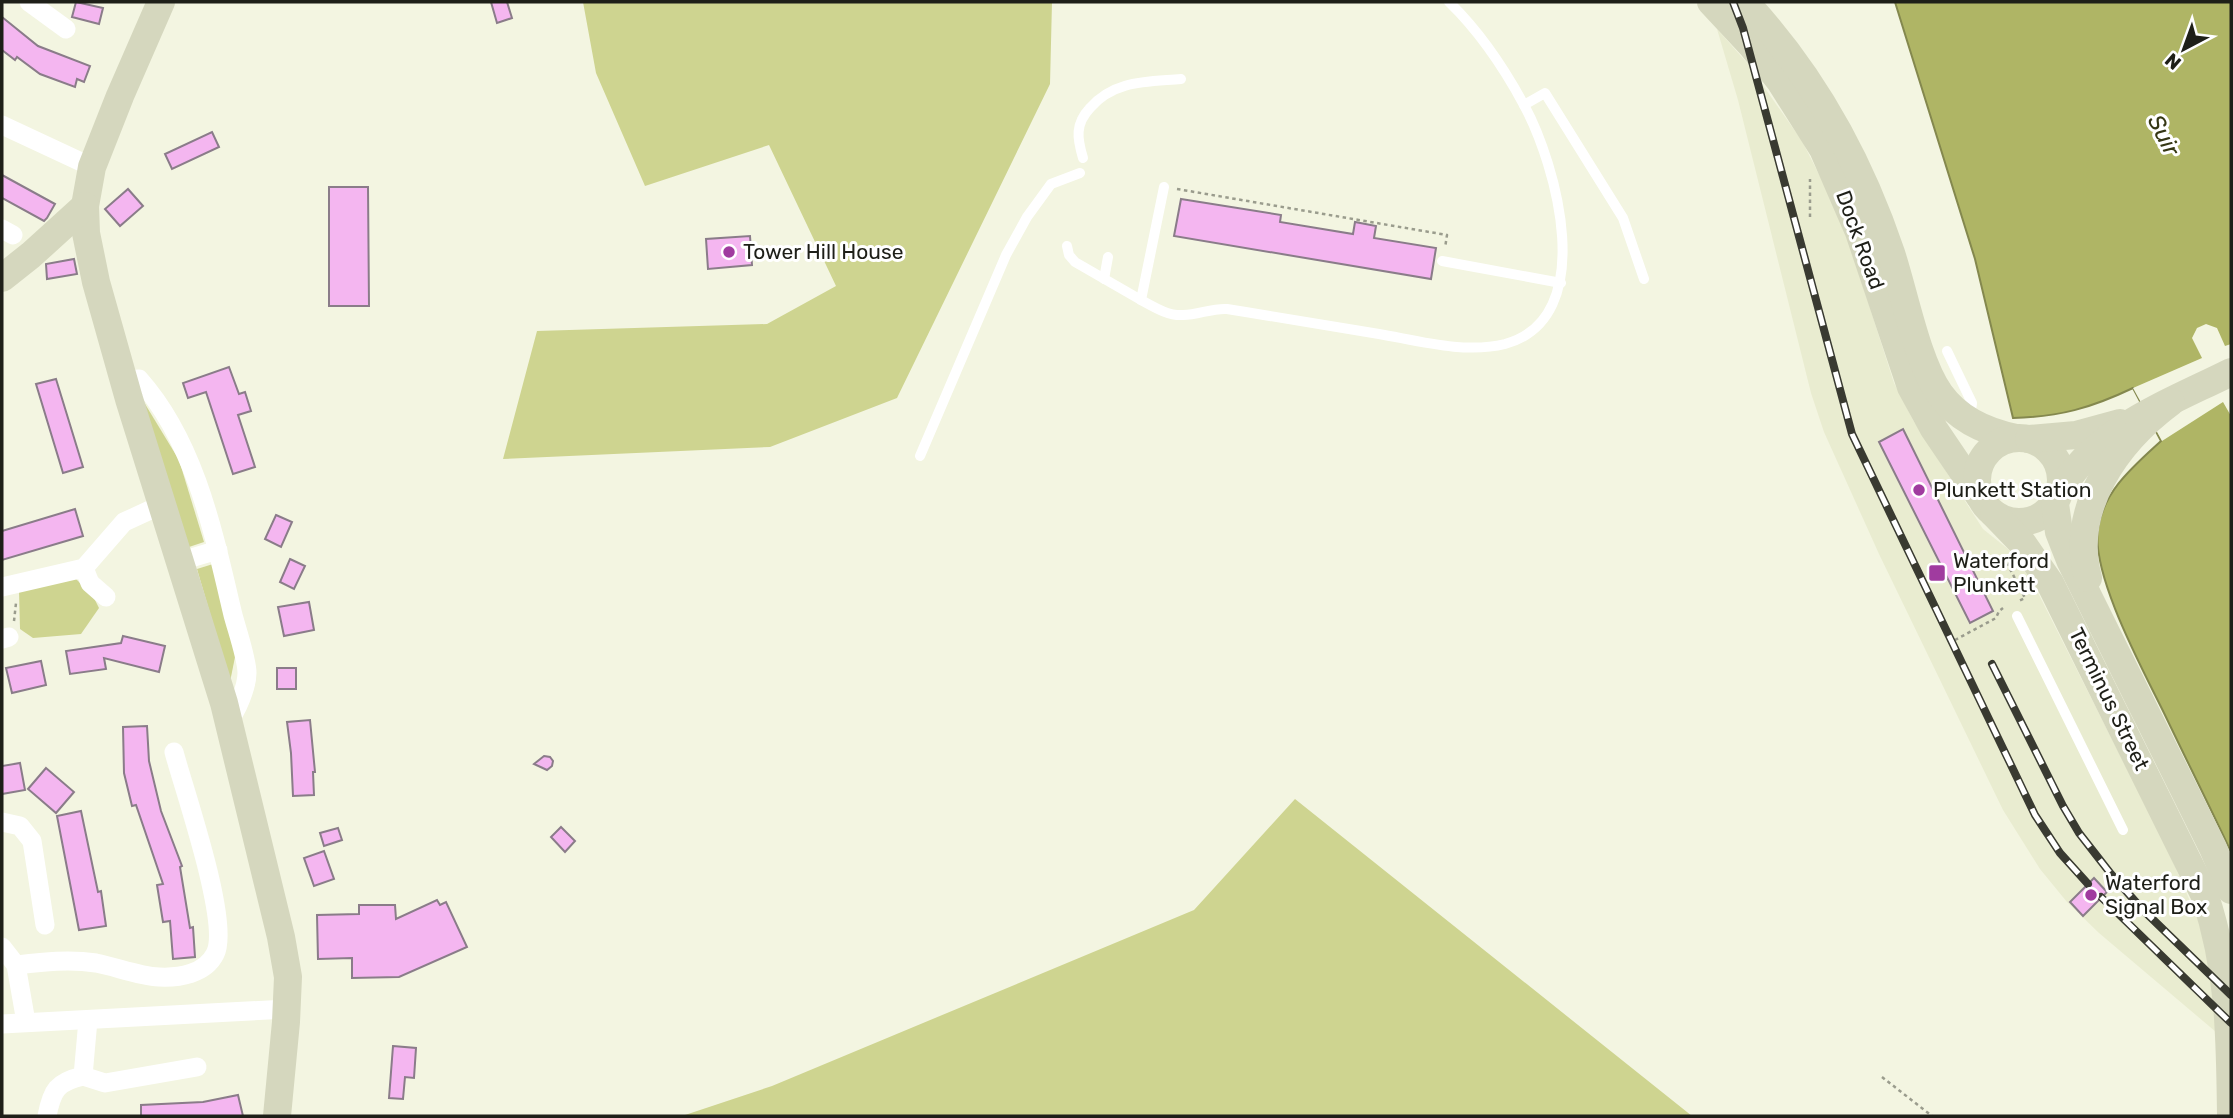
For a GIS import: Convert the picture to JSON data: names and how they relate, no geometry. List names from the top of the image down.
{
  "streets": {
    "main road": ["Dock Road", "Terminus Street"]
  },
  "crossings": [
    ["Dock Road", "Terminus Street"]
  ],
  "water": ["Suir"],
  "places": {
    "other": ["Tower Hill House", "Plunkett Station", "Waterford Signal Box"],
    "transit": ["Waterford Plunkett"]
  },
  "north": "bottom left"
}
